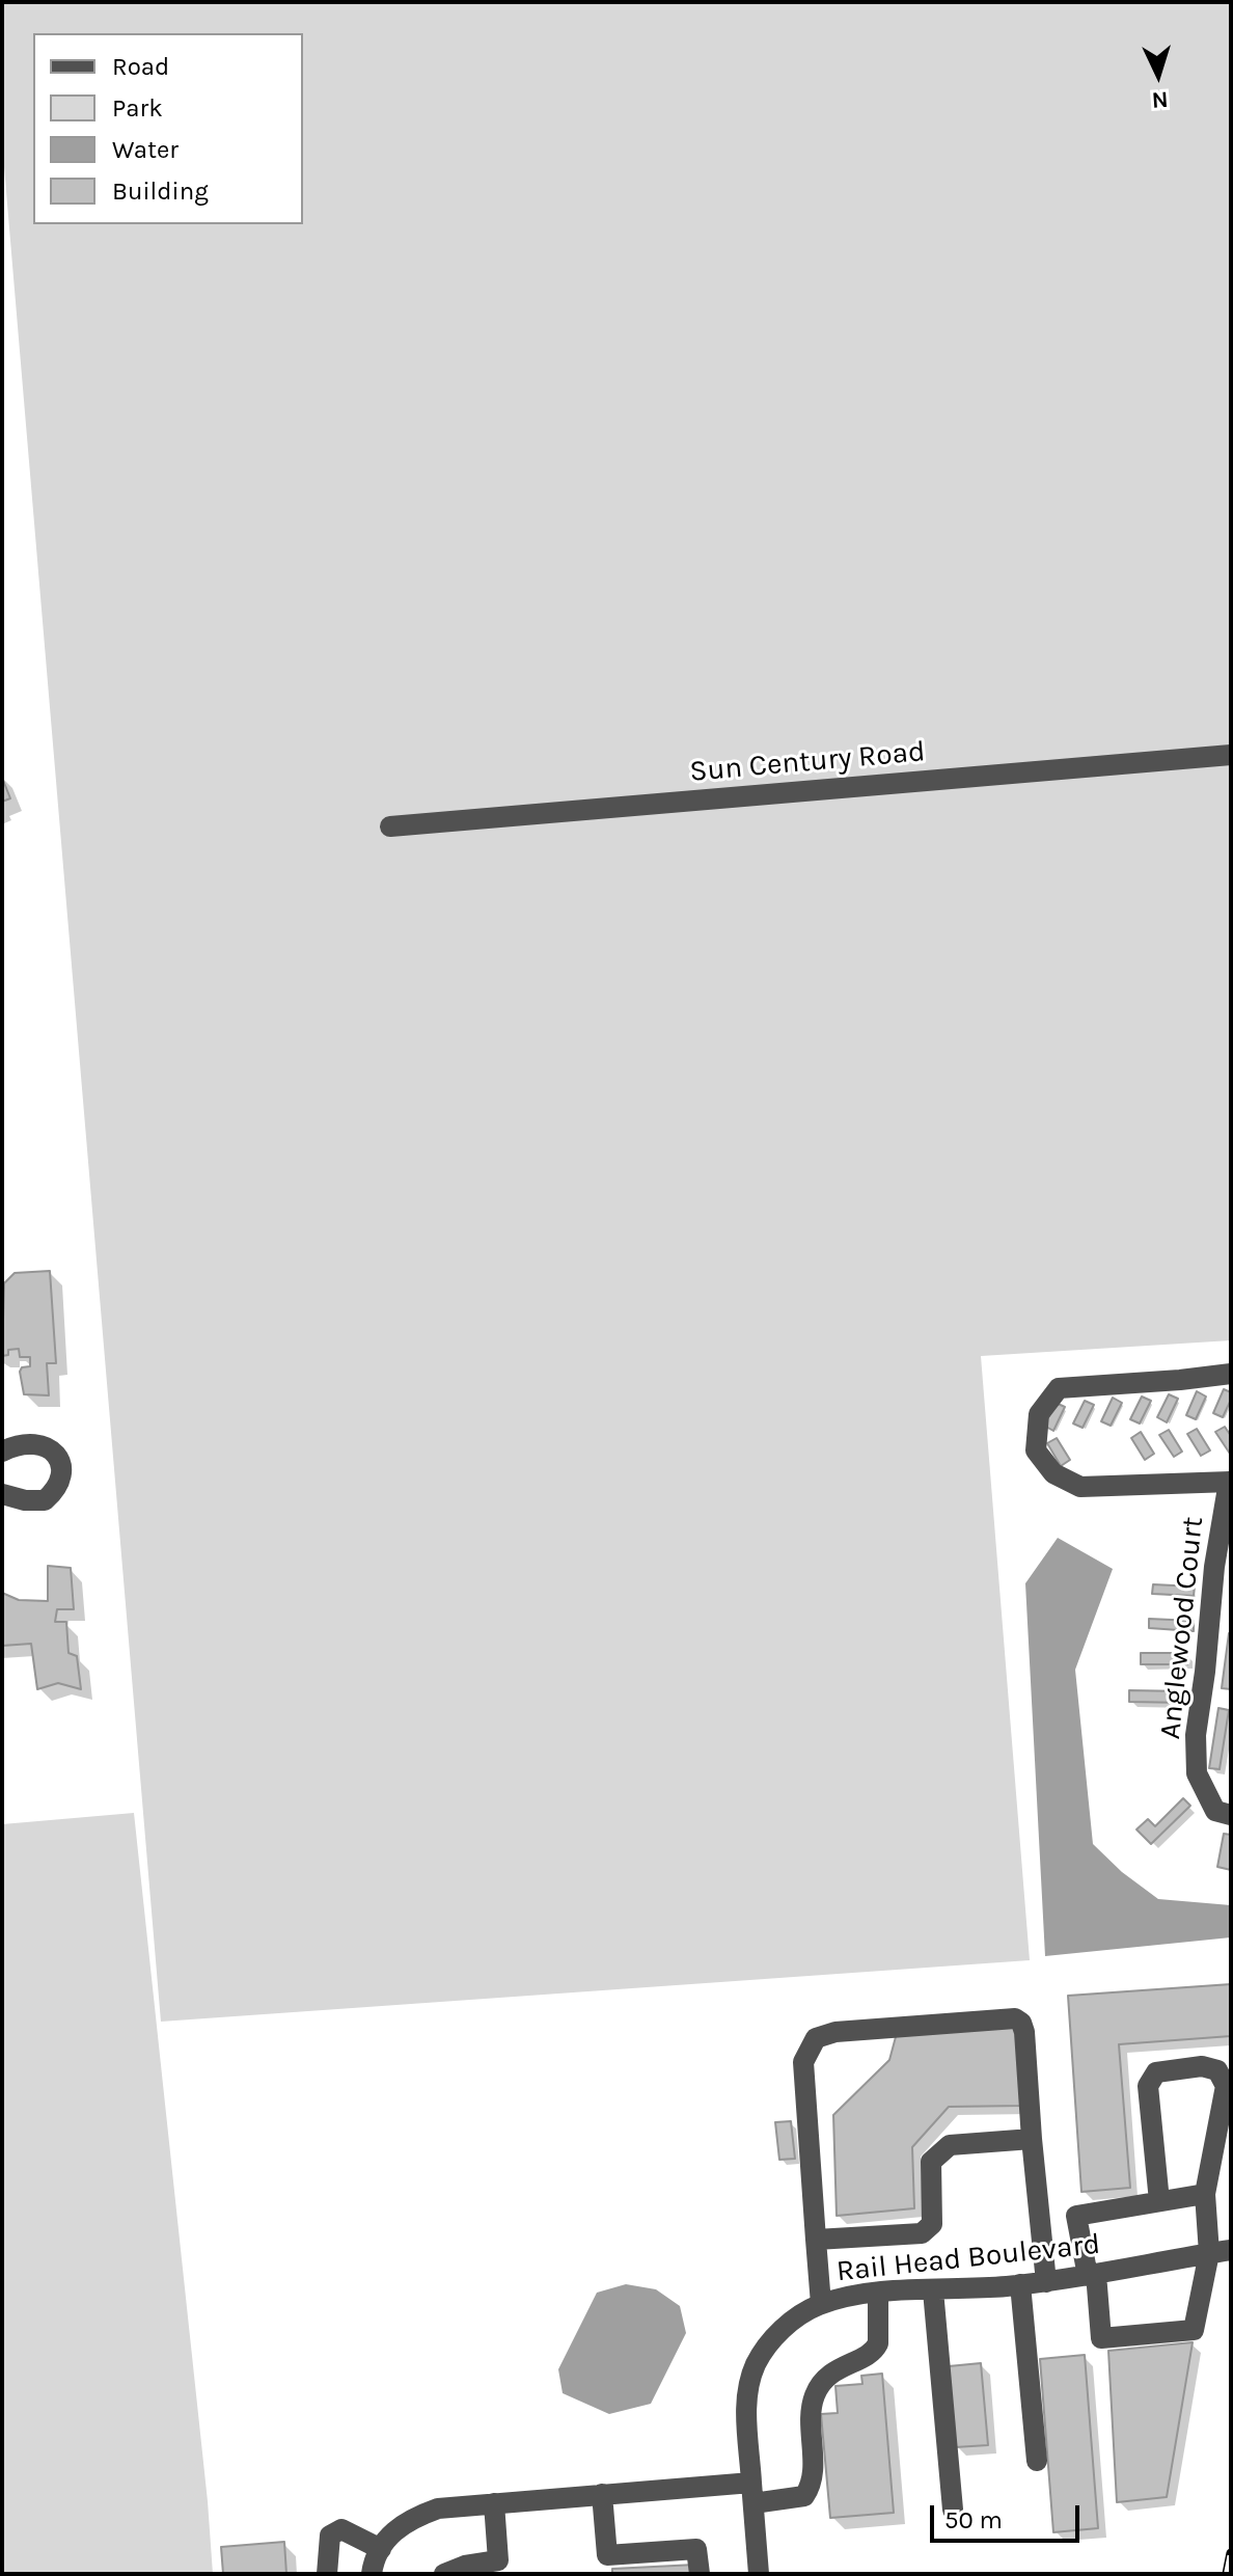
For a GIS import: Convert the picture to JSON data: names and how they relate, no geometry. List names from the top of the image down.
{
  "streets": {
    "street": ["Sun Century Road", "Anglewood Court", "Rail Head Boulevard"]
  },
  "legend": [
    "Road",
    "Park",
    "Water",
    "Building"
  ],
  "scale_bar": "50 m",
  "north": "bottom"
}
